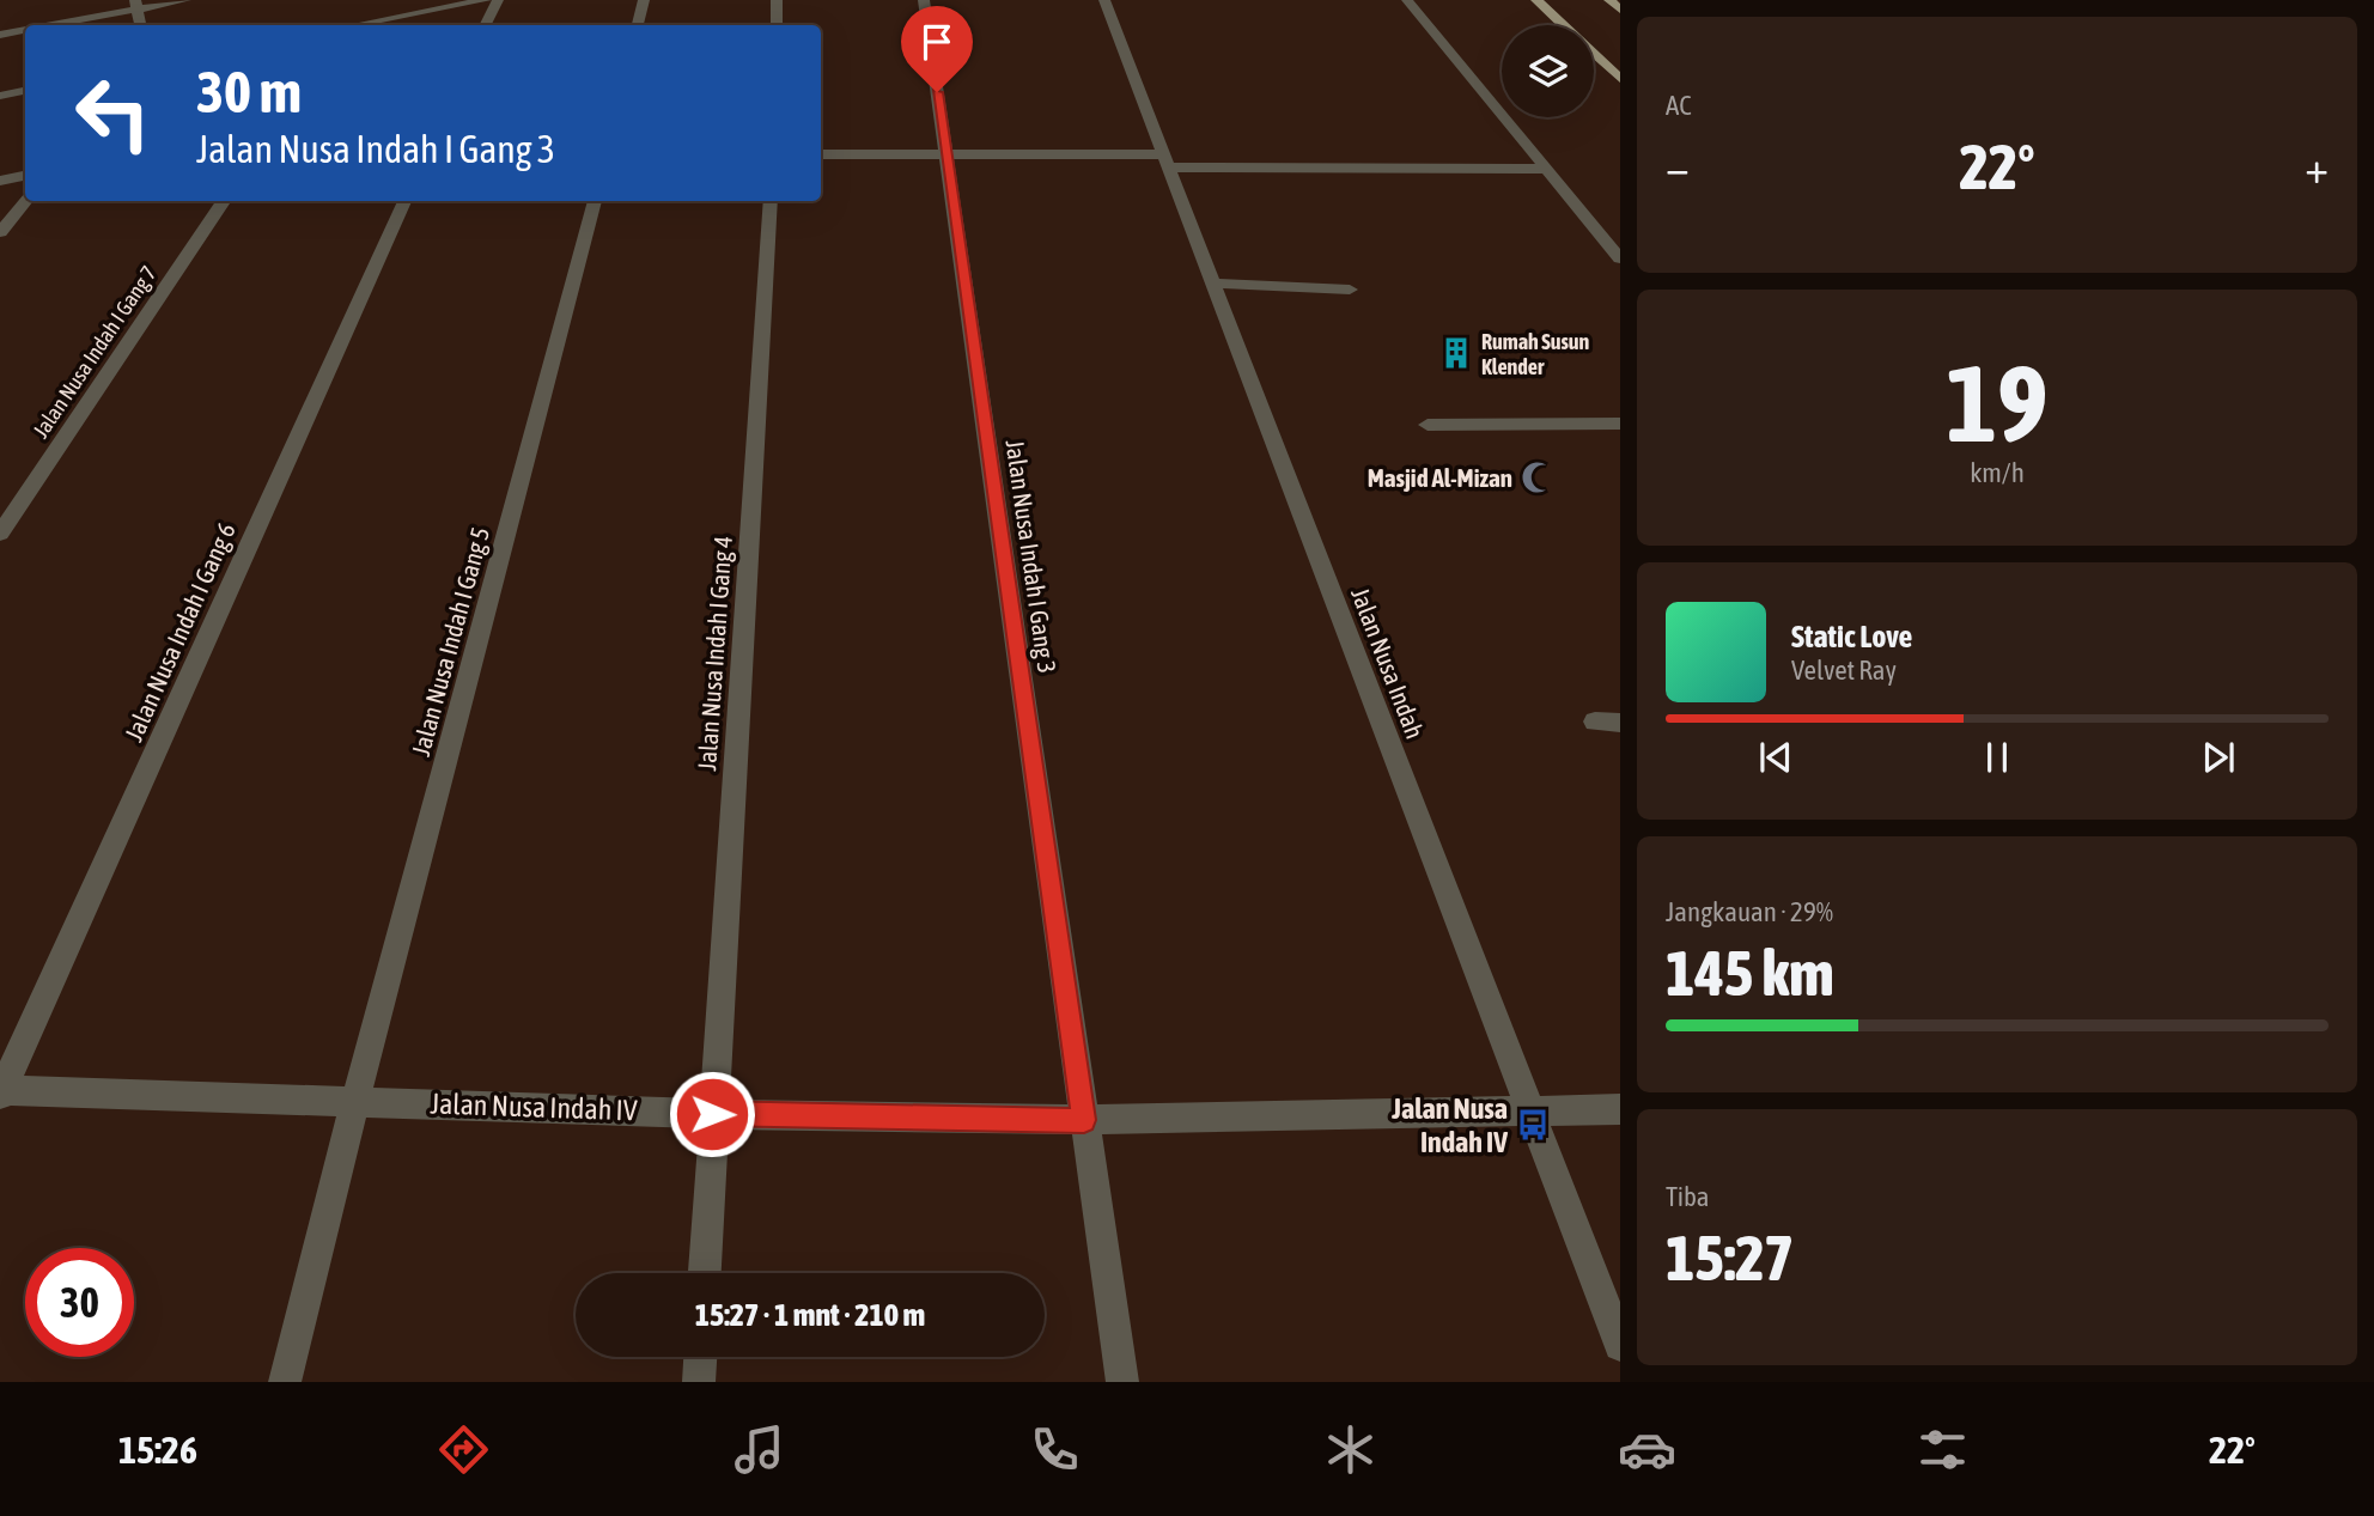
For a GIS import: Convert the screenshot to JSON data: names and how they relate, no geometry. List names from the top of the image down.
{
  "streets": {
    "street": [
      "Jalan Nusa Indah I Gang 7",
      "Jalan Nusa Indah I Gang 3",
      "Jalan Nusa Indah I Gang 6",
      "Jalan Nusa Indah I Gang 5",
      "Jalan Nusa Indah I Gang 4",
      "Jalan Nusa Indah",
      "Jalan Nusa Indah IV"
    ]
  },
  "crossings": [
    ["Jalan Nusa Indah I Gang 3", "Jalan Nusa Indah IV"],
    ["Jalan Nusa Indah I Gang 6", "Jalan Nusa Indah IV"],
    ["Jalan Nusa Indah I Gang 5", "Jalan Nusa Indah IV"],
    ["Jalan Nusa Indah I Gang 4", "Jalan Nusa Indah IV"],
    ["Jalan Nusa Indah", "Jalan Nusa Indah IV"]
  ],
  "places": {
    "building": ["Rumah Susun Klender"],
    "mosque": ["Masjid Al-Mizan"],
    "bus stop": ["Jalan Nusa Indah IV"]
  },
  "page": {
    "tile": [
      "AC",
      ["19", "km/h"],
      ["Jangkauan · 29%", "145 km"],
      ["Tiba", "15:27"]
    ],
    "turn": ["30 m", "Jalan Nusa Indah I Gang 3"],
    "heat": ["−", "22°", "+"],
    "song": ["Static Love", "Velvet Ray"],
    "limit": "30",
    "trip": "15:27 · 1 mnt · 210 m",
    "tabs": ["15:26", "22°"]
  }
}
